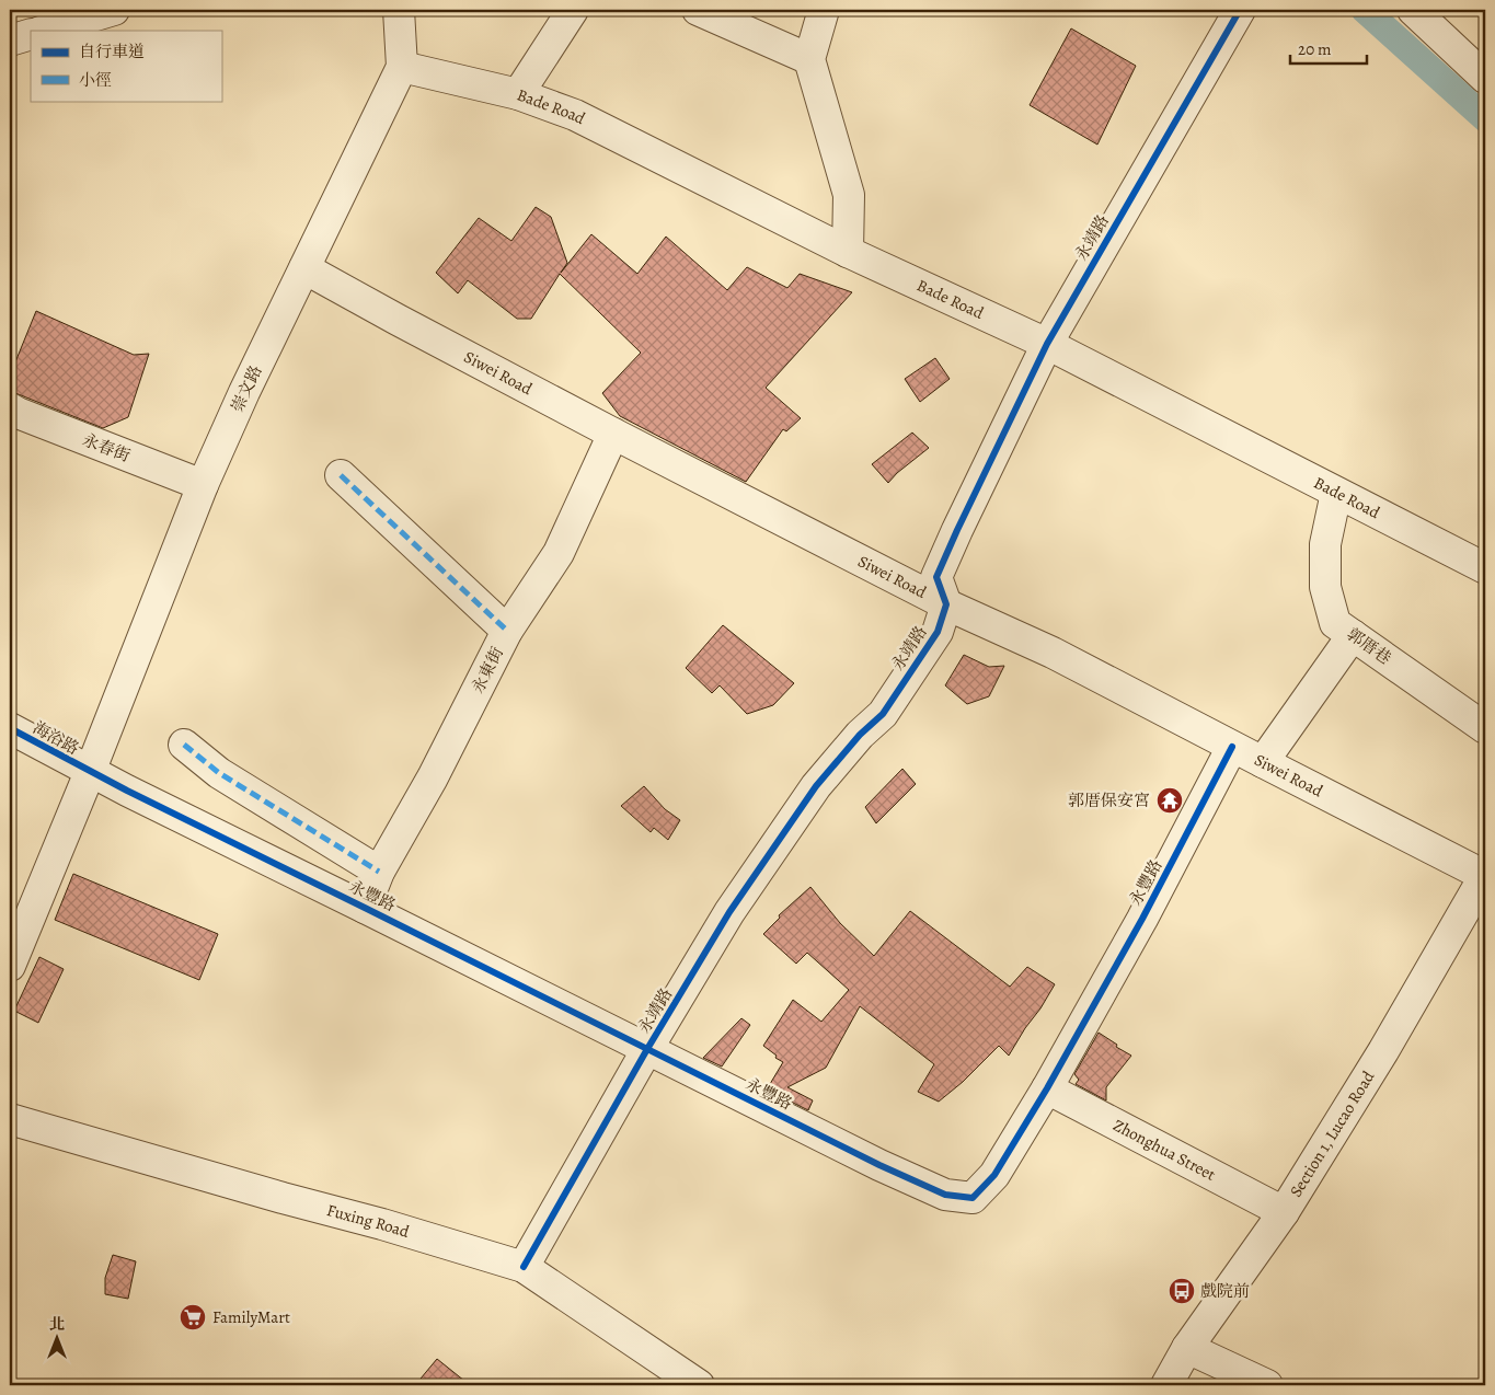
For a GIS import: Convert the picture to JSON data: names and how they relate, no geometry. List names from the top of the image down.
{
  "streets": {
    "street": [
      "Bade Road",
      "永靖路",
      "Siwei Road",
      "崇文路",
      "永春街",
      "郭厝巷",
      "永東街",
      "海浴路",
      "永豐路",
      "Section 1, Lucao Road",
      "Zhonghua Street",
      "Fuxing Road"
    ]
  },
  "crossings": [
    ["Bade Road", "永靖路"],
    ["Bade Road", "崇文路"],
    ["Bade Road", "郭厝巷"],
    ["永靖路", "Siwei Road"],
    ["永靖路", "永豐路"],
    ["永靖路", "Fuxing Road"],
    ["Siwei Road", "崇文路"],
    ["Siwei Road", "永東街"],
    ["Siwei Road", "永豐路"],
    ["Siwei Road", "Section 1, Lucao Road"],
    ["崇文路", "永春街"],
    ["崇文路", "海浴路"],
    ["崇文路", "永豐路"],
    ["永東街", "永豐路"],
    ["海浴路", "永豐路"],
    ["永豐路", "Zhonghua Street"],
    ["Section 1, Lucao Road", "Zhonghua Street"]
  ],
  "places": {
    "temple": ["郭厝保安宮"],
    "bus stop": ["戲院前"],
    "supermarket": ["FamilyMart"]
  },
  "legend": ["自行車道", "小徑"],
  "scale_bar": "20 m",
  "north": "top"
}
